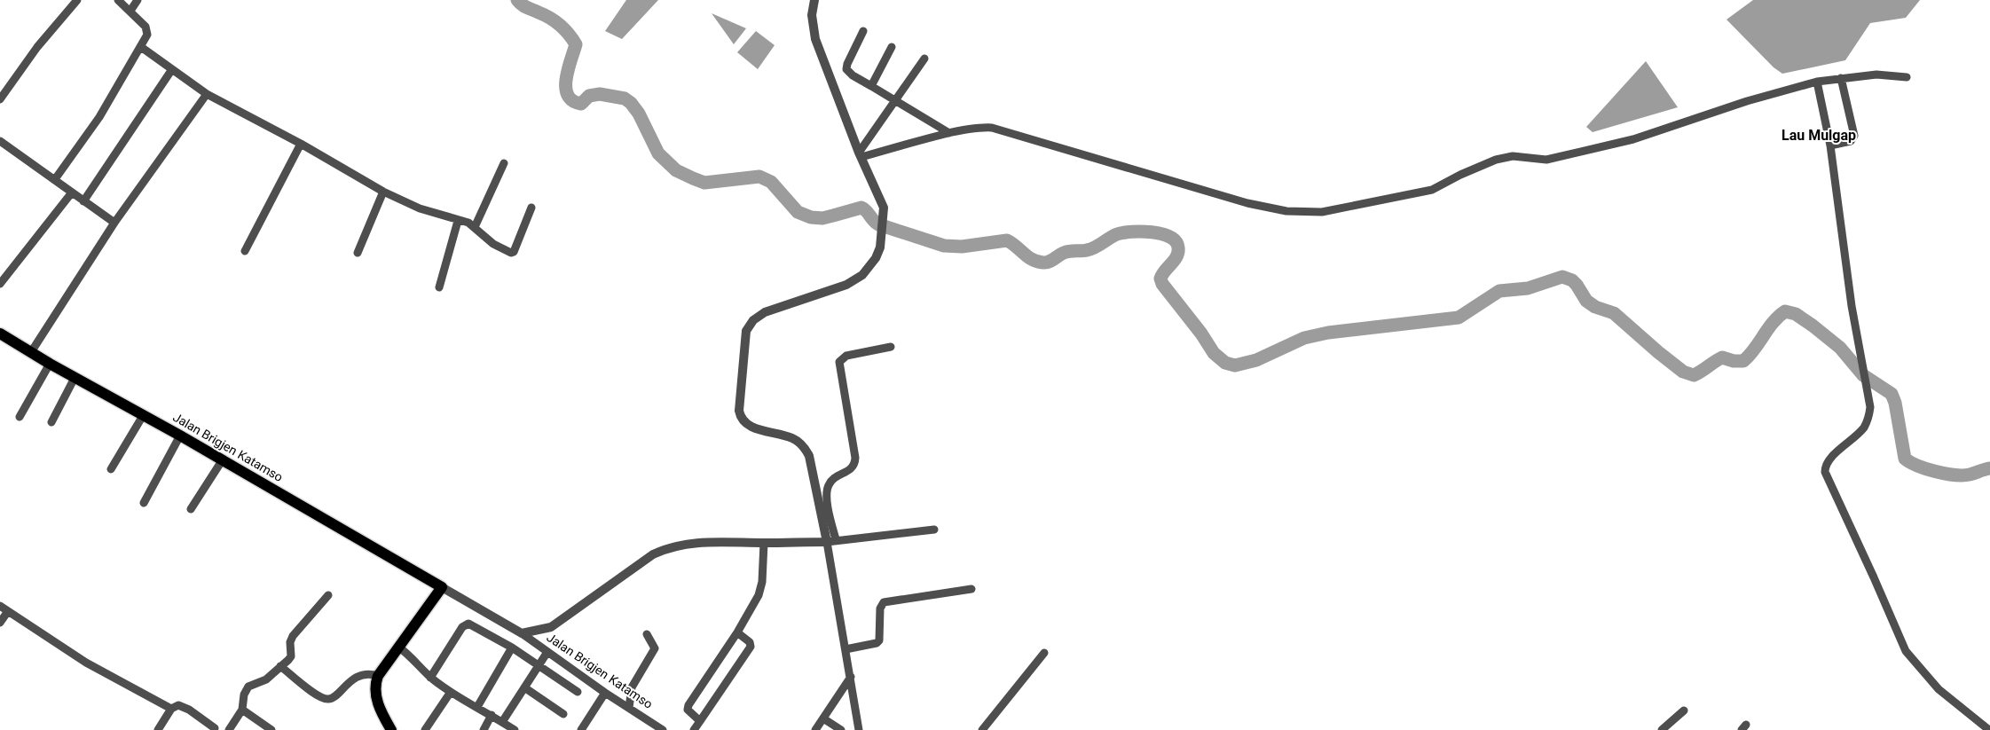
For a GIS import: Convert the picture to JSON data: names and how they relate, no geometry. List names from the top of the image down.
{
  "streets": {
    "main road": ["Jalan Brigjen Katamso"]
  },
  "districts": ["Lau Mulgap"]
}
